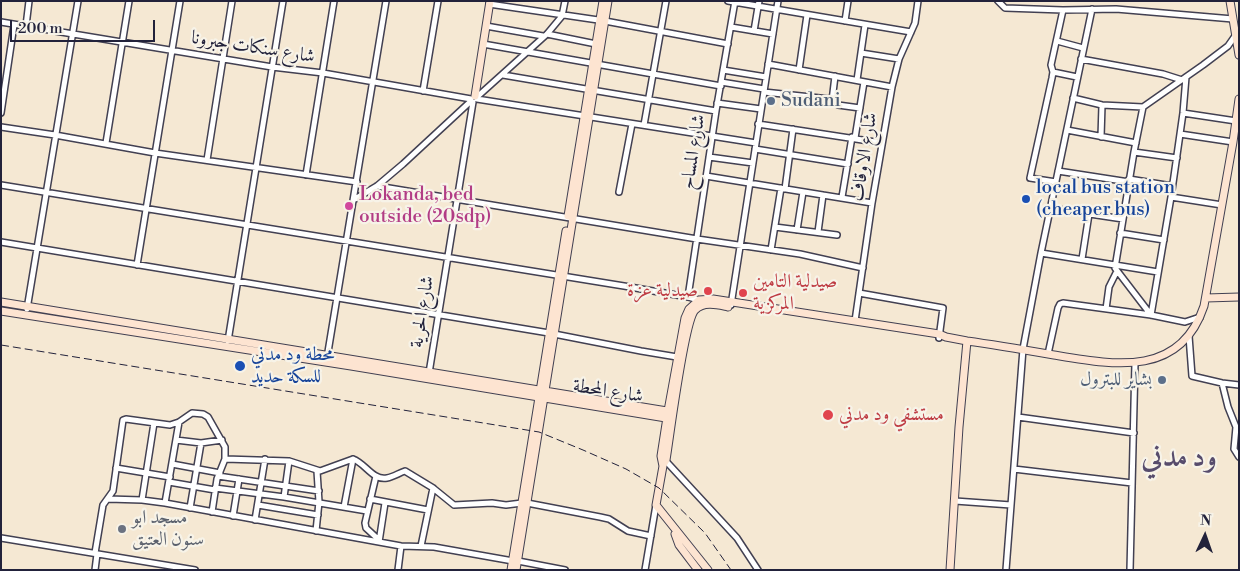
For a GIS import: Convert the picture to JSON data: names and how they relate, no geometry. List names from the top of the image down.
{
  "streets": {
    "main road": ["شارع المحطة"],
    "street": [
      "شارع سنكات جبرونا",
      "شارع المساح",
      "شارع الاوقاف",
      "شارع الحرية"
    ]
  },
  "crossings": [
    ["شارع سنكات جبرونا", "شارع المساح"],
    ["شارع سنكات جبرونا", "شارع الحرية"],
    ["شارع الحرية", "شارع المحطة"]
  ],
  "districts": ["ود مدني"],
  "places": [
    "Sudani",
    "local bus station (cheaper bus)",
    "Lokanda, bed outside (20sdp)",
    "صيدلية عزة",
    "صيدلية التامين المركزية",
    "محطة ود مدني للسكة حديد",
    "بشاير للبترول",
    "مستشفي ود مدني",
    "مسجد ابو سنون العتيق"
  ],
  "scale_bar": "200 m",
  "north": "top"
}
